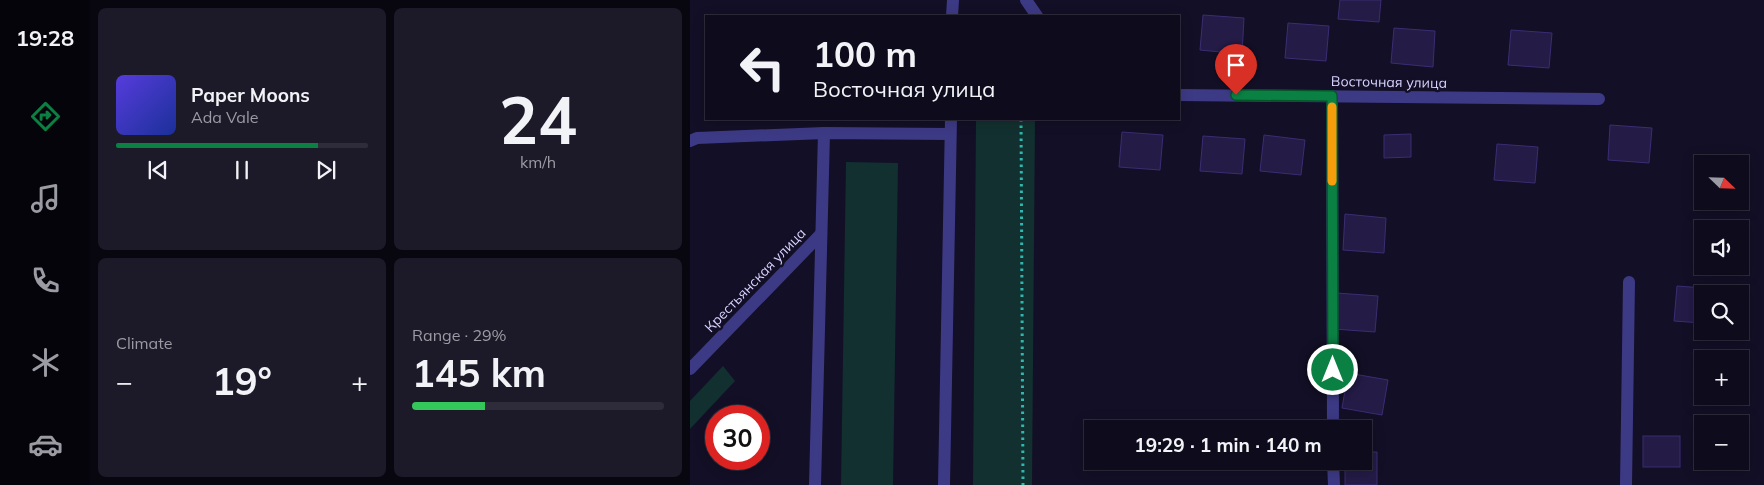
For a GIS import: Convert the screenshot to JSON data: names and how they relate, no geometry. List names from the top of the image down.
{
  "streets": {
    "street": ["Восточная улица", "Крестьянская улица"]
  },
  "north": "bottom right",
  "page": {
    "tabs": "19:28",
    "tile": [
      ["24", "km/h"],
      "Climate",
      ["Range · 29%", "145 km"]
    ],
    "turn": ["100 m", "Восточная улица"],
    "song": ["Paper Moons", "Ada Vale"],
    "map_buttons": ["+", "−"],
    "heat": ["−", "19°", "+"],
    "limit": "30",
    "trip": "19:29 · 1 min · 140 m"
  }
}
